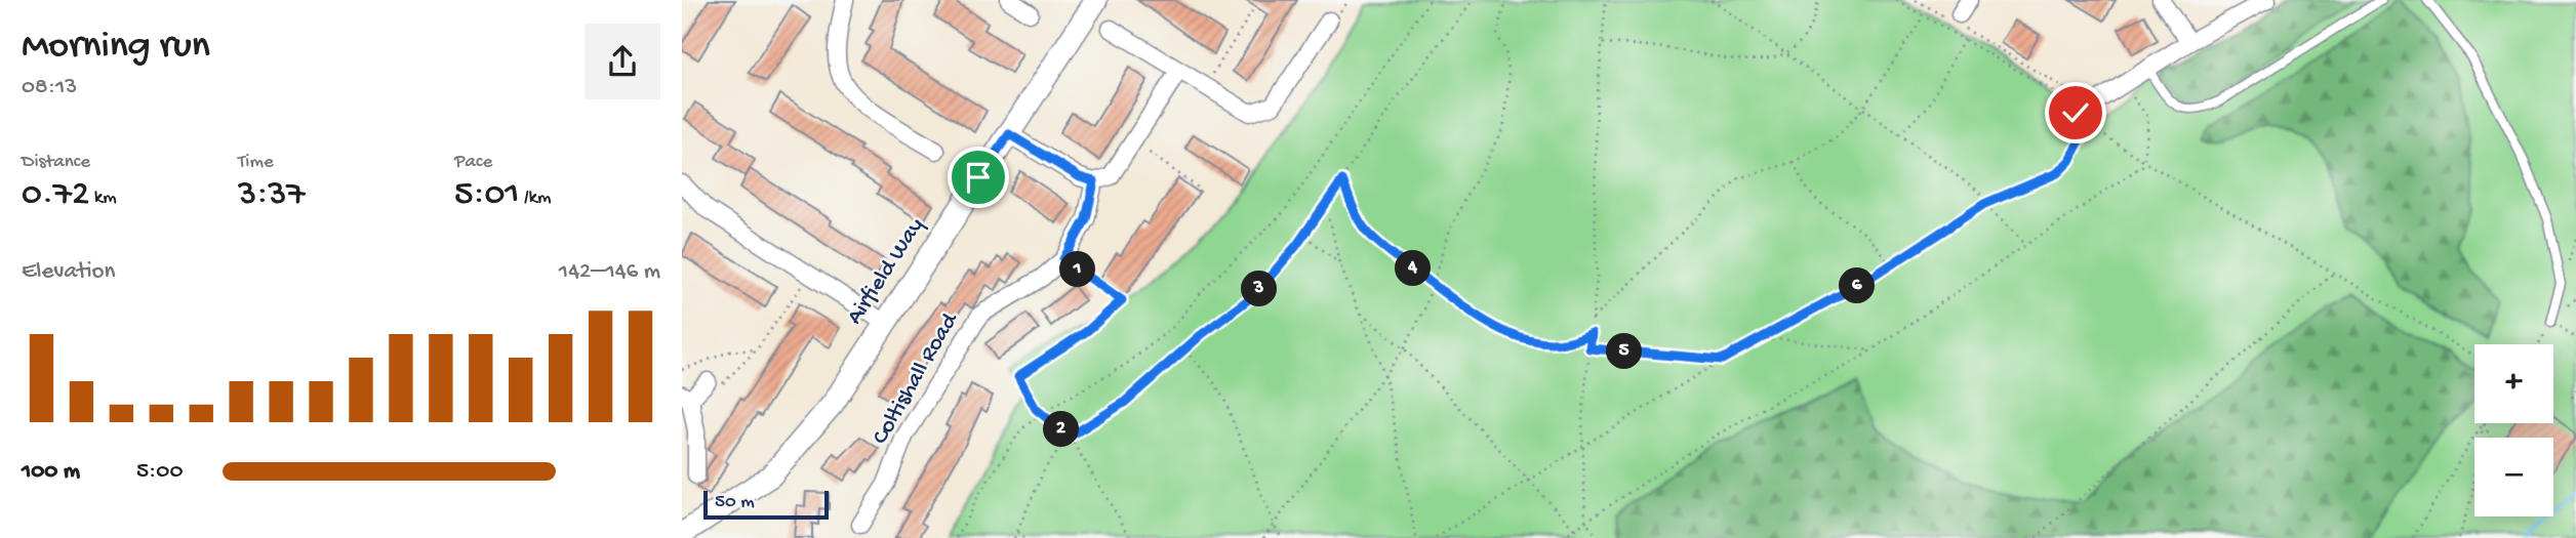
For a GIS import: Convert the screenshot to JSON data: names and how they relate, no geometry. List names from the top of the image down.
{
  "streets": {
    "street": ["Airfield Way", "Coltishall Road"]
  },
  "scale_bar": "50 m",
  "page": {
    "heading": ["Morning run", "08:13"],
    "stats": [
      ["Distance", "0.72 km"],
      ["Time", "3:37"],
      ["Pace", "5:01 /km"]
    ],
    "chart": ["Elevation", "142–146 m"],
    "pins": [
      "4",
      "1",
      "6",
      "3",
      "5",
      "2"
    ],
    "map_buttons": ["+", "−"],
    "list": [
      {
        "name": "100 m",
        "note": "5:00"
      }
    ],
    "scale": "50 m"
  }
}
